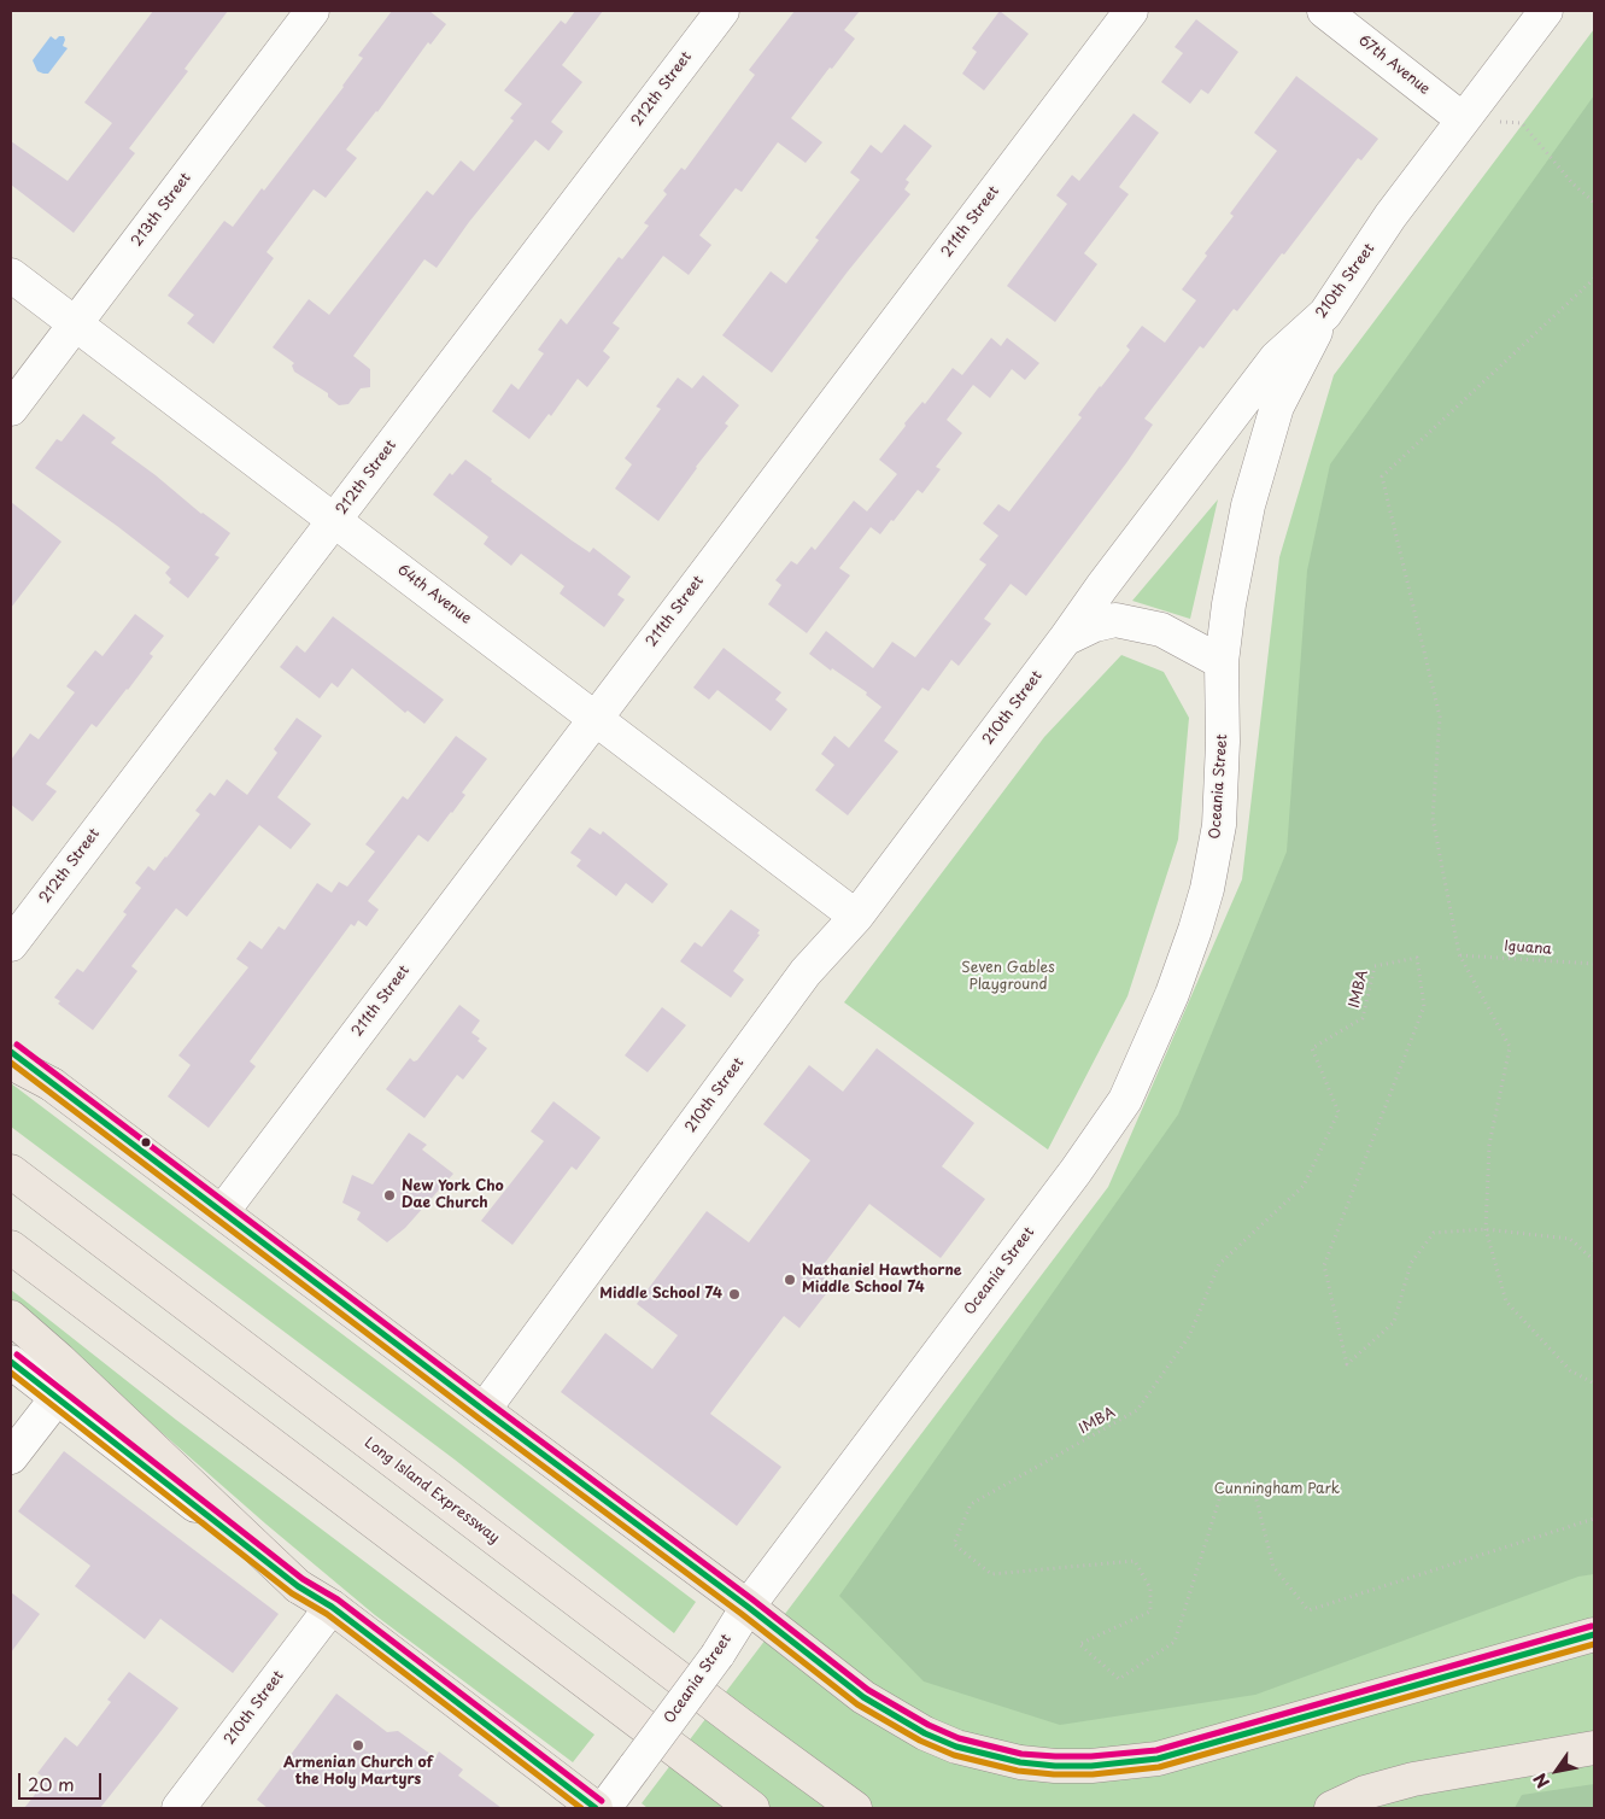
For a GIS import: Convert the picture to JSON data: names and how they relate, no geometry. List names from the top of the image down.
{
  "streets": {
    "main road": ["Long Island Expressway"],
    "street": [
      "67th Avenue",
      "212th Street",
      "213th Street",
      "211th Street",
      "210th Street",
      "64th Avenue",
      "Oceania Street"
    ],
    "path": ["Iguana", "IMBA"]
  },
  "crossings": [
    ["67th Avenue", "210th Street"],
    ["212th Street", "64th Avenue"],
    ["213th Street", "64th Avenue"],
    ["211th Street", "64th Avenue"],
    ["210th Street", "64th Avenue"],
    ["210th Street", "Oceania Street"]
  ],
  "parks": ["Seven Gables Playground", "Cunningham Park"],
  "places": [
    "New York Cho Dae Church",
    "Nathaniel Hawthorne Middle School 74",
    "Middle School 74",
    "Armenian Church of the Holy Martyrs"
  ],
  "scale_bar": "20 m",
  "north": "bottom left"
}
